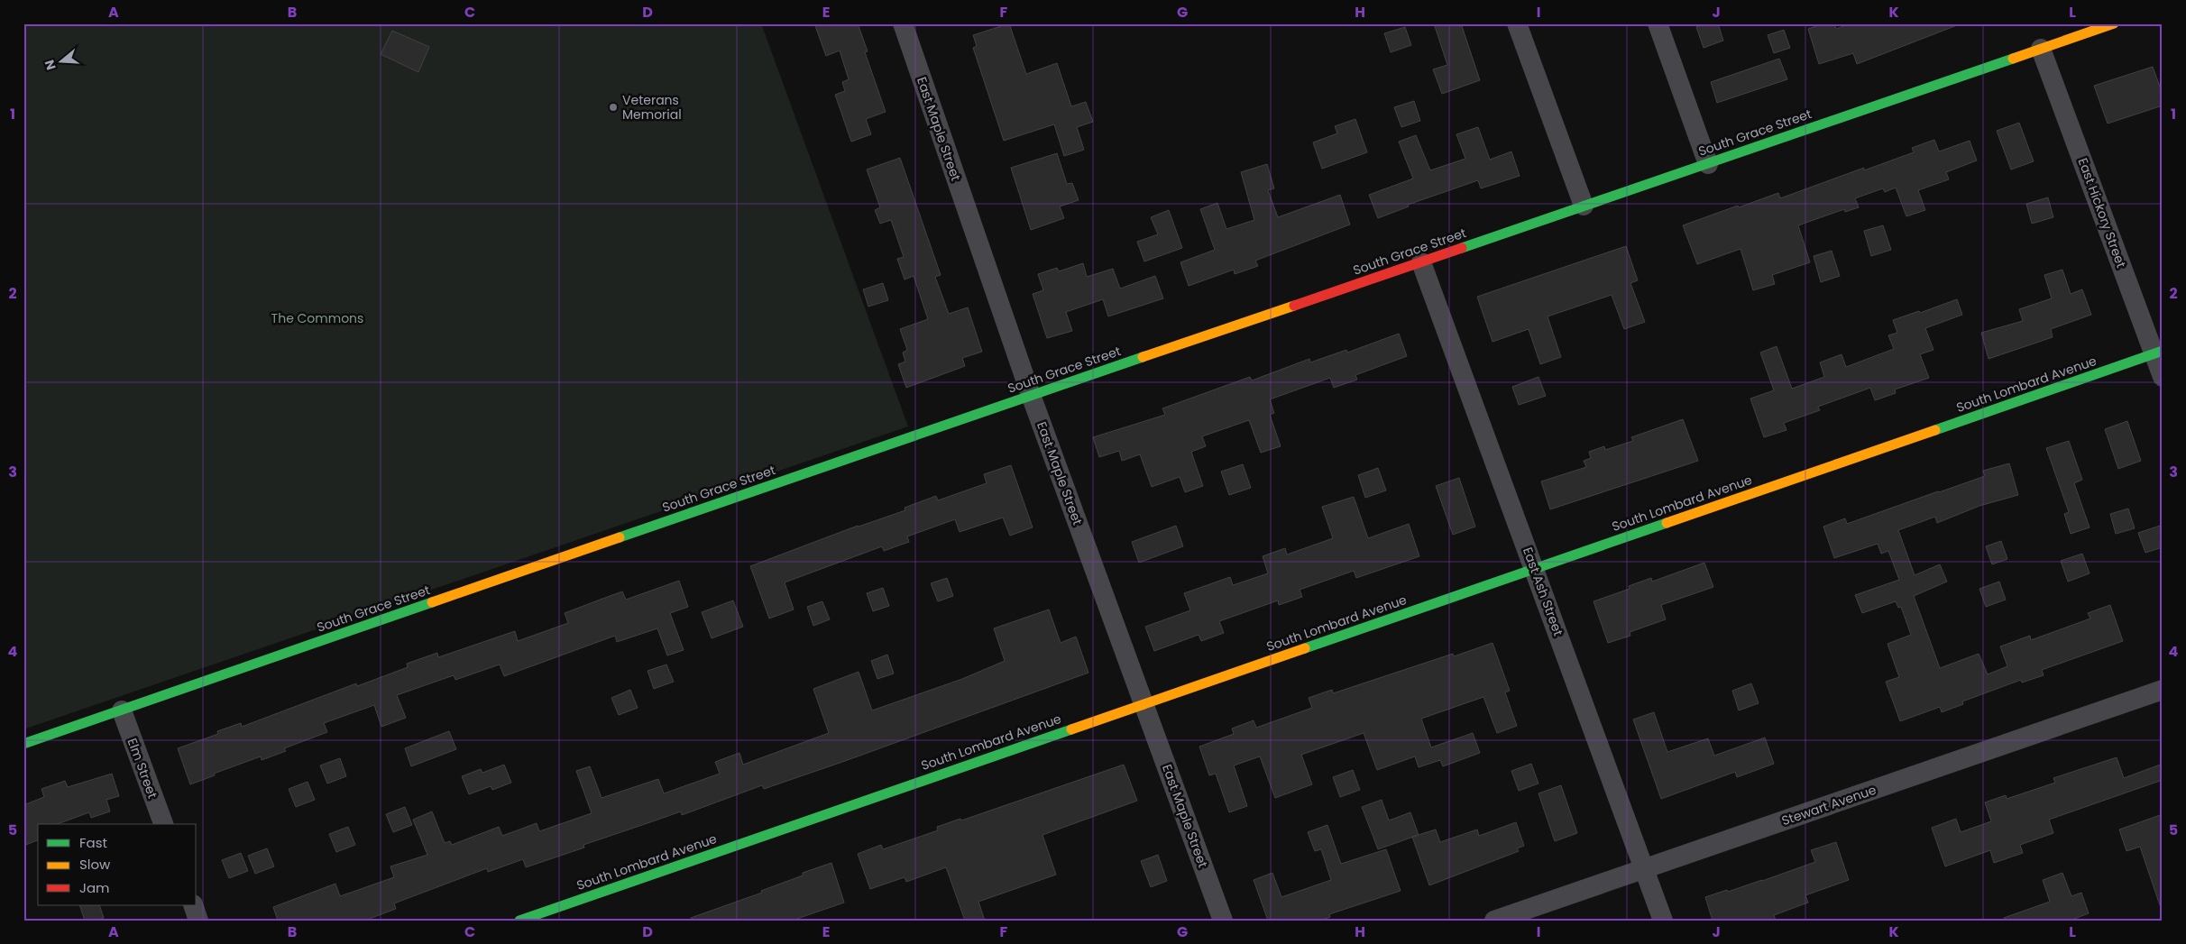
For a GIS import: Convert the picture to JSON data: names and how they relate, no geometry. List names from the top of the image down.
{
  "streets": {
    "street": [
      "East Maple Street",
      "South Grace Street",
      "East Hickory Street",
      "South Lombard Avenue",
      "East Ash Street",
      "Elm Street",
      "Stewart Avenue"
    ]
  },
  "crossings": [
    ["East Maple Street", "South Grace Street"],
    ["East Maple Street", "South Lombard Avenue"],
    ["South Grace Street", "East Hickory Street"],
    ["South Grace Street", "East Ash Street"],
    ["South Grace Street", "Elm Street"],
    ["East Hickory Street", "South Lombard Avenue"],
    ["South Lombard Avenue", "East Ash Street"],
    ["East Ash Street", "Stewart Avenue"]
  ],
  "parks": ["The Commons"],
  "places": ["Veterans Memorial"],
  "legend": ["Fast", "Slow", "Jam"],
  "north": "left",
  "grid": {
    "columns": [
      "A",
      "B",
      "C",
      "D",
      "E",
      "F",
      "G",
      "H",
      "I",
      "J",
      "K",
      "L"
    ],
    "rows": [
      "1",
      "2",
      "3",
      "4",
      "5"
    ]
  }
}
